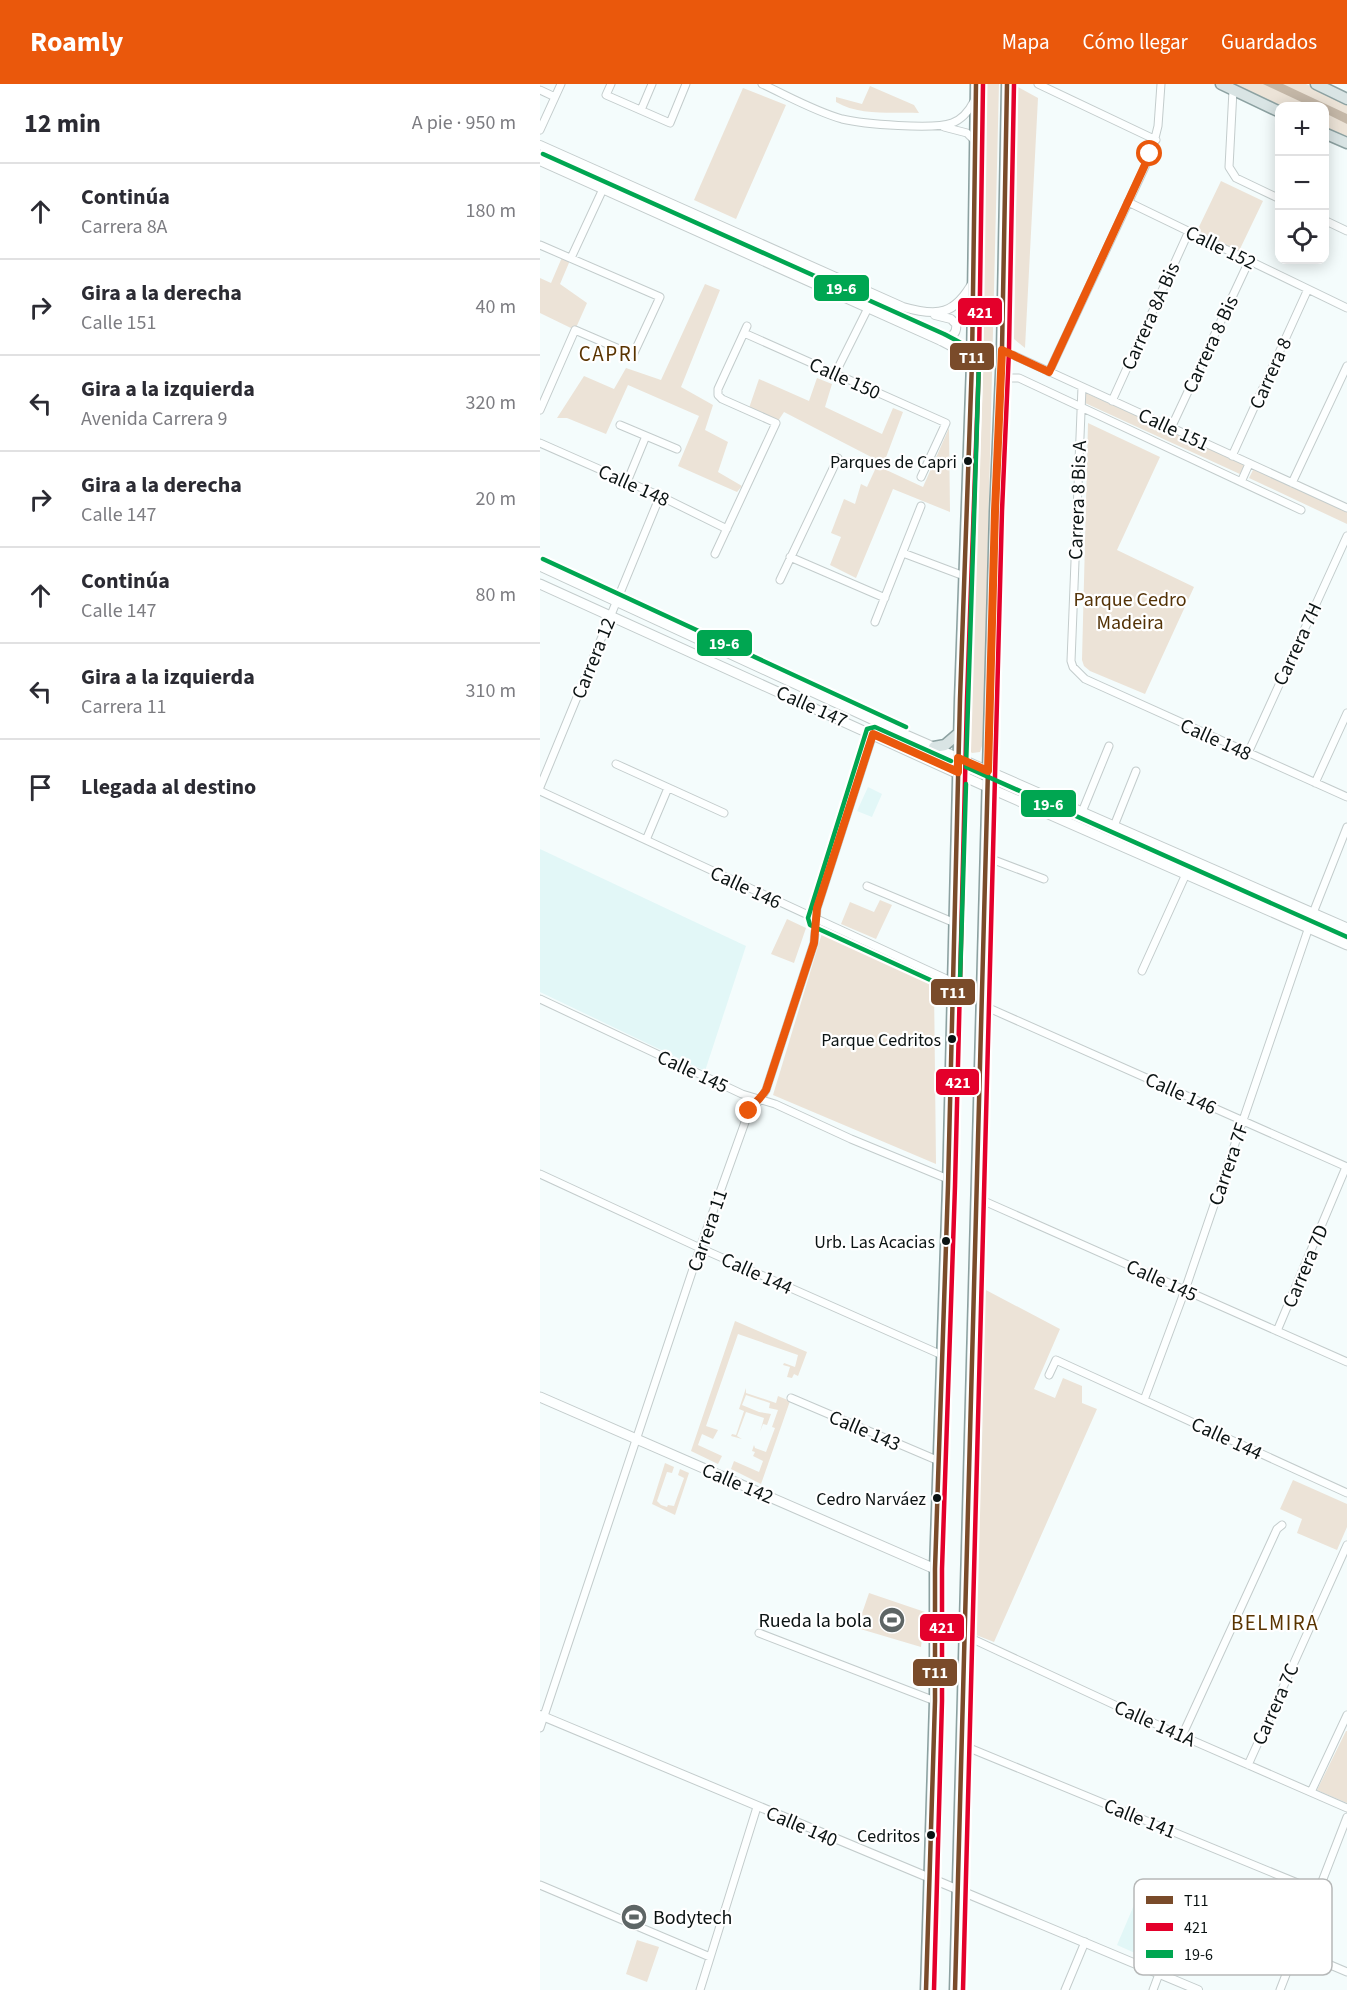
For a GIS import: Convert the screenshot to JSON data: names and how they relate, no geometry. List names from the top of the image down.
{
  "streets": {
    "main road": ["Calle 147", "Calle 142"],
    "street": [
      "Calle 152",
      "Carrera 8A Bis",
      "Carrera 8 Bis",
      "Carrera 8",
      "Calle 150",
      "Calle 151",
      "Calle 148",
      "Carrera 8 Bis A",
      "Carrera 7H",
      "Carrera 12",
      "Calle 146",
      "Calle 145",
      "Carrera 7F",
      "Carrera 11",
      "Carrera 7D",
      "Calle 144",
      "Calle 143",
      "Carrera 7C",
      "Calle 141A",
      "Calle 141",
      "Calle 140"
    ]
  },
  "crossings": [
    ["Calle 152", "Carrera 8A Bis"],
    ["Calle 152", "Carrera 8 Bis"],
    ["Calle 152", "Carrera 8"],
    ["Carrera 8A Bis", "Calle 151"],
    ["Carrera 8 Bis", "Calle 151"],
    ["Carrera 8", "Calle 151"],
    ["Calle 150", "Calle 148"],
    ["Calle 151", "Carrera 8 Bis A"],
    ["Calle 148", "Carrera 8 Bis A"],
    ["Calle 148", "Carrera 7H"],
    ["Calle 148", "Carrera 12"],
    ["Carrera 12", "Calle 147"],
    ["Carrera 12", "Calle 146"],
    ["Calle 147", "Carrera 7F"],
    ["Calle 147", "Carrera 11"],
    ["Calle 146", "Carrera 7F"],
    ["Calle 146", "Carrera 11"],
    ["Calle 146", "Carrera 7D"],
    ["Calle 145", "Carrera 7F"],
    ["Calle 145", "Carrera 11"],
    ["Calle 145", "Carrera 7D"],
    ["Carrera 7F", "Calle 144"],
    ["Carrera 11", "Calle 144"],
    ["Carrera 11", "Calle 142"],
    ["Carrera 11", "Calle 140"],
    ["Carrera 7C", "Calle 141A"]
  ],
  "districts": ["CAPRI", "BELMIRA"],
  "parks": ["Parque Cedro Madeira"],
  "places": {
    "other": [
      "Parques de Capri",
      "Parque Cedritos",
      "Urb. Las Acacias",
      "Cedro Narváez",
      "Cedritos"
    ],
    "sports": ["Rueda la bola", "Bodytech"]
  },
  "lines": ["transit line T11", "transit line 421", "transit line 19-6"],
  "legend": ["T11", "421", "19-6"],
  "page": {
    "header": "Roamly",
    "nav": ["Mapa", "Cómo llegar", "Guardados"],
    "heading": ["12 min", "A pie · 950 m"],
    "map_buttons": ["+", "−"],
    "list": [
      ["Continúa", "Carrera 8A", "180 m"],
      ["Gira a la derecha", "Calle 151", "40 m"],
      ["Gira a la izquierda", "Avenida Carrera 9", "320 m"],
      ["Gira a la derecha", "Calle 147", "20 m"],
      ["Continúa", "Calle 147", "80 m"],
      ["Gira a la izquierda", "Carrera 11", "310 m"],
      "Llegada al destino"
    ]
  }
}
